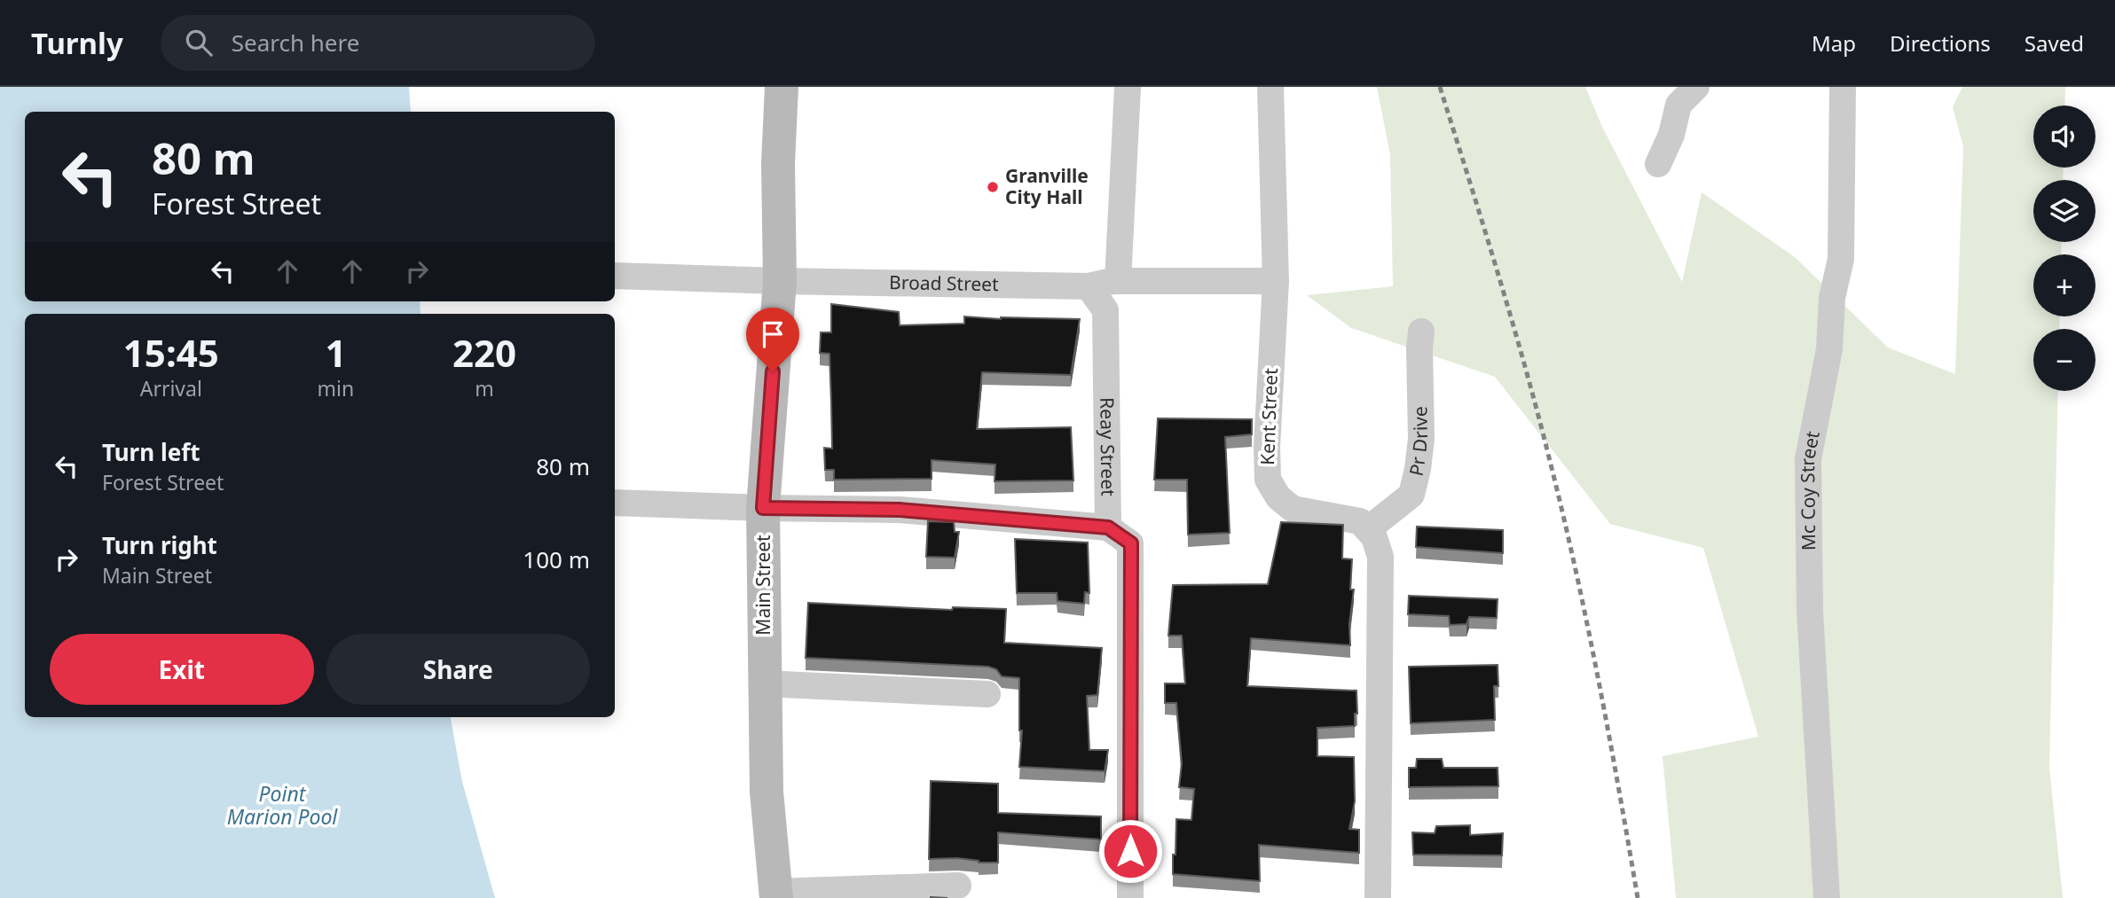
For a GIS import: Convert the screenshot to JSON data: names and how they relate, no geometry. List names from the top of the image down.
{
  "streets": {
    "main road": ["Main Street"],
    "street": [
      "Broad Street",
      "Kent Street",
      "Pr Drive",
      "Reay Street",
      "Mc Coy Street"
    ]
  },
  "crossings": [
    ["Broad Street", "Kent Street"],
    ["Broad Street", "Reay Street"],
    ["Broad Street", "Main Street"],
    ["Kent Street", "Pr Drive"]
  ],
  "water": ["Point Marion Pool"],
  "places": ["Granville City Hall"],
  "page": {
    "header": "Turnly",
    "search": "Search here",
    "nav": ["Map", "Directions", "Saved"],
    "map_buttons": ["+", "−"],
    "turn": ["80 m", "Forest Street"],
    "eta": [
      "15:45",
      "Arrival",
      "1",
      "min",
      "220",
      "m"
    ],
    "list": [
      {
        "name": "Turn left",
        "note": "Forest Street",
        "value": "80 m"
      },
      {
        "name": "Turn right",
        "note": "Main Street",
        "value": "100 m"
      }
    ],
    "buttons": ["Exit", "Share"]
  }
}
